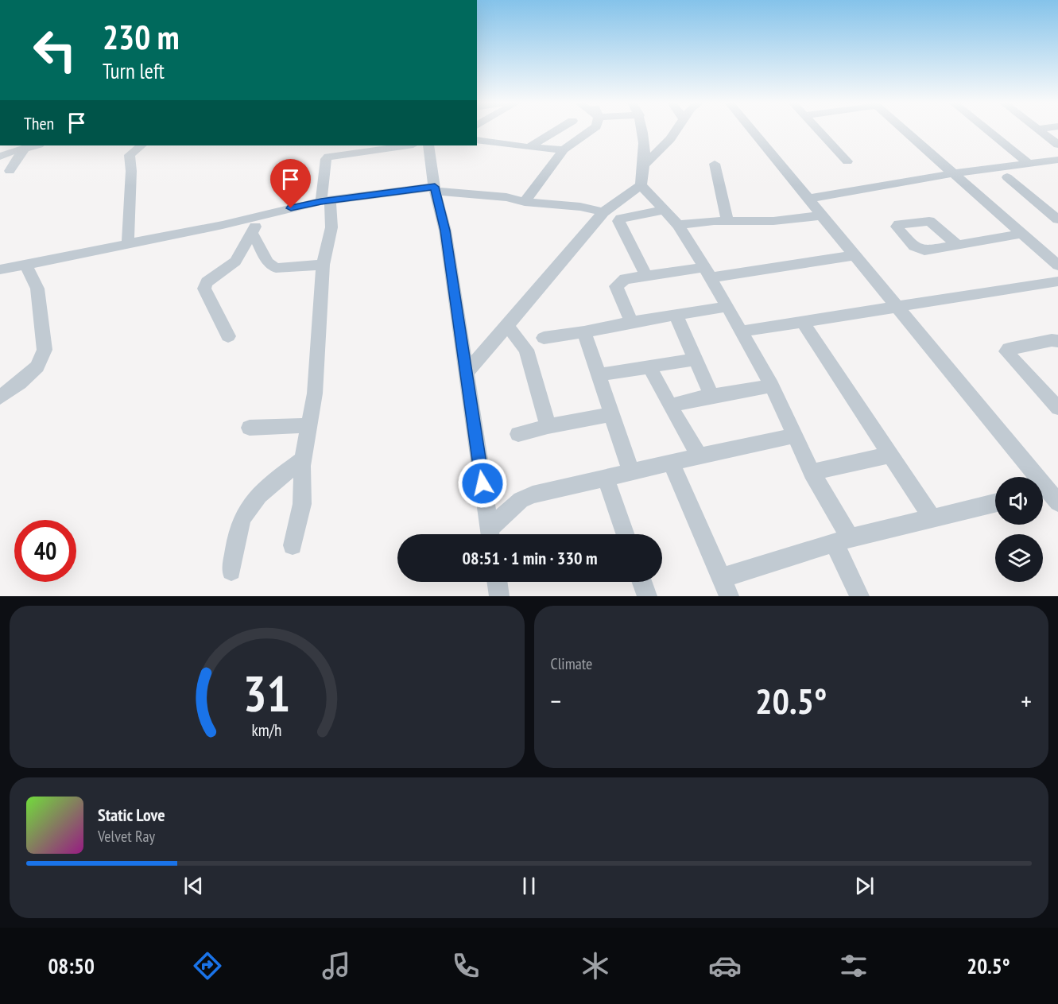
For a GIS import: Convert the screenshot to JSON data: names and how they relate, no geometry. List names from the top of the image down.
{
  "page": {
    "turn": ["230 m", "Turn left"],
    "then": "Then",
    "limit": "40",
    "trip": "08:51 · 1 min · 330 m",
    "tile": "Climate",
    "heat": ["−", "20.5°", "+"],
    "song": ["Static Love", "Velvet Ray"],
    "tabs": ["08:50", "20.5°"],
    "gauge": ["31", "km/h"]
  }
}
